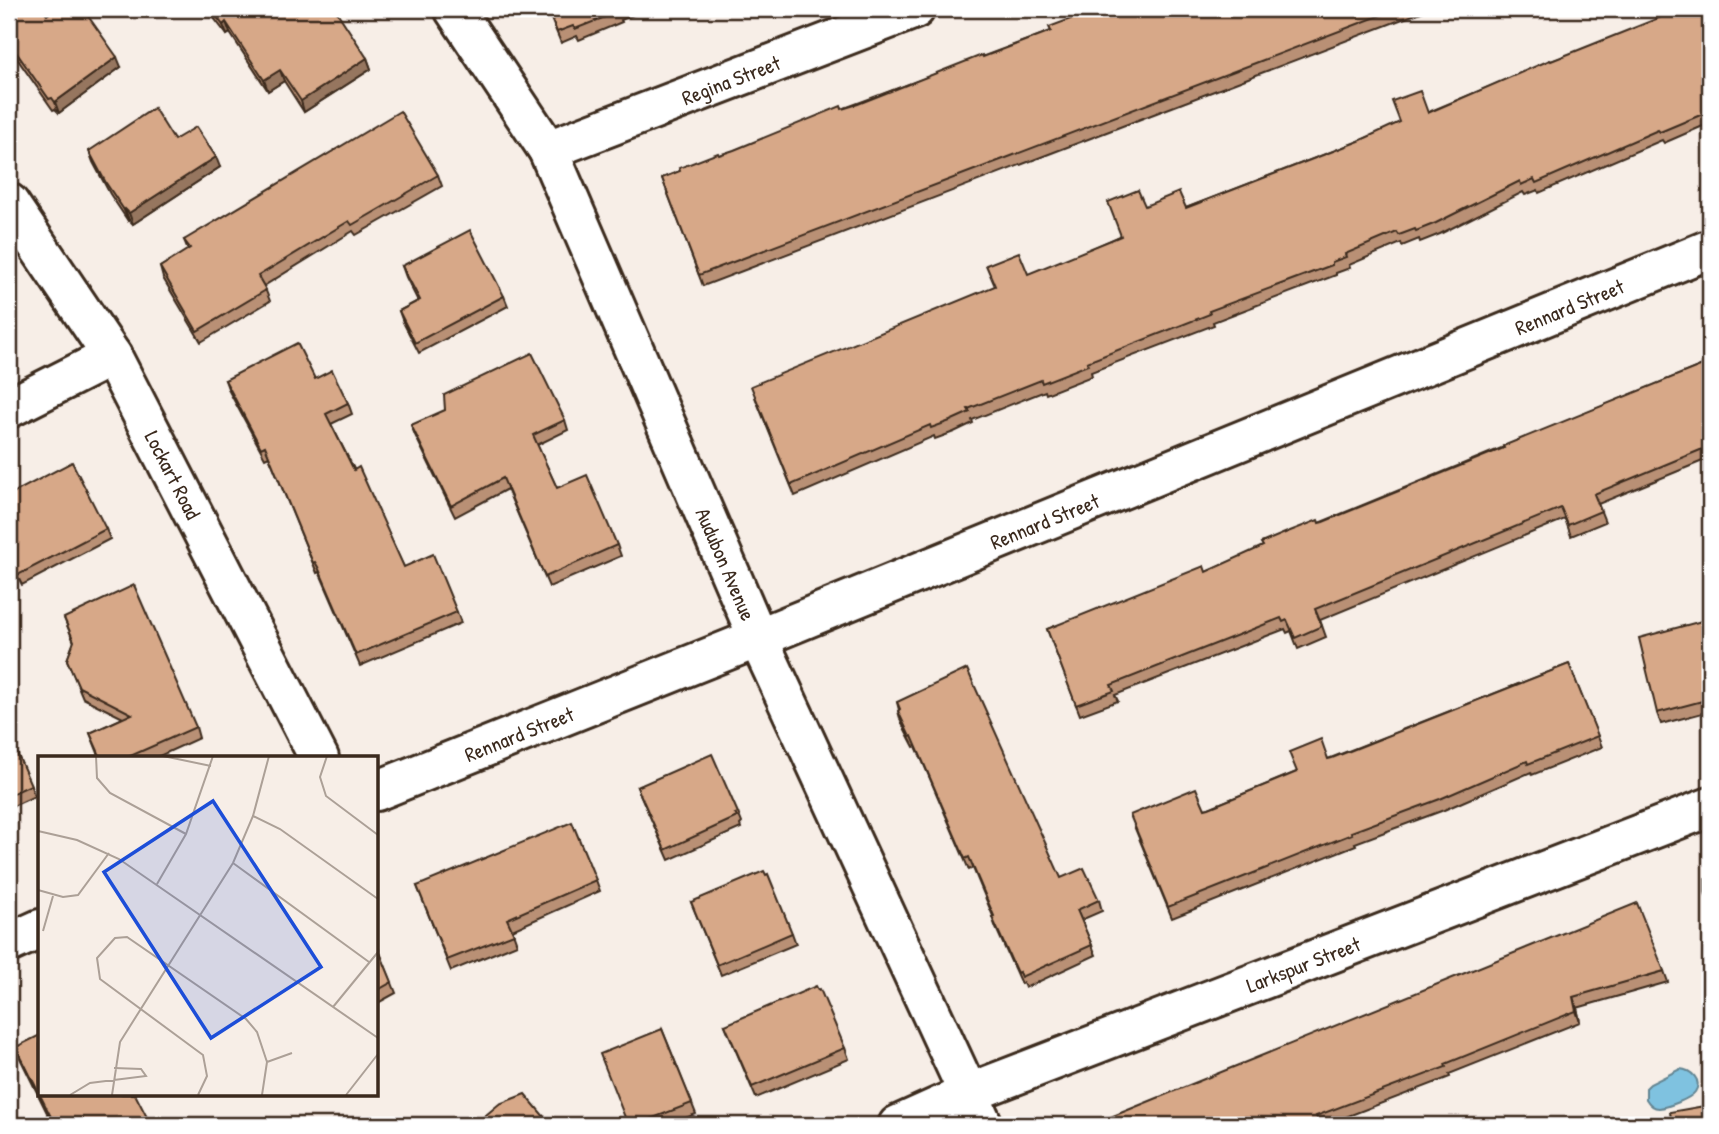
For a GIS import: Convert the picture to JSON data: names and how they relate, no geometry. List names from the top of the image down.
{
  "streets": {
    "street": [
      "Regina Street",
      "Rennard Street",
      "Lockart Road",
      "Audubon Avenue",
      "Larkspur Street"
    ]
  },
  "crossings": [
    ["Regina Street", "Audubon Avenue"],
    ["Rennard Street", "Audubon Avenue"],
    ["Audubon Avenue", "Larkspur Street"]
  ]
}
